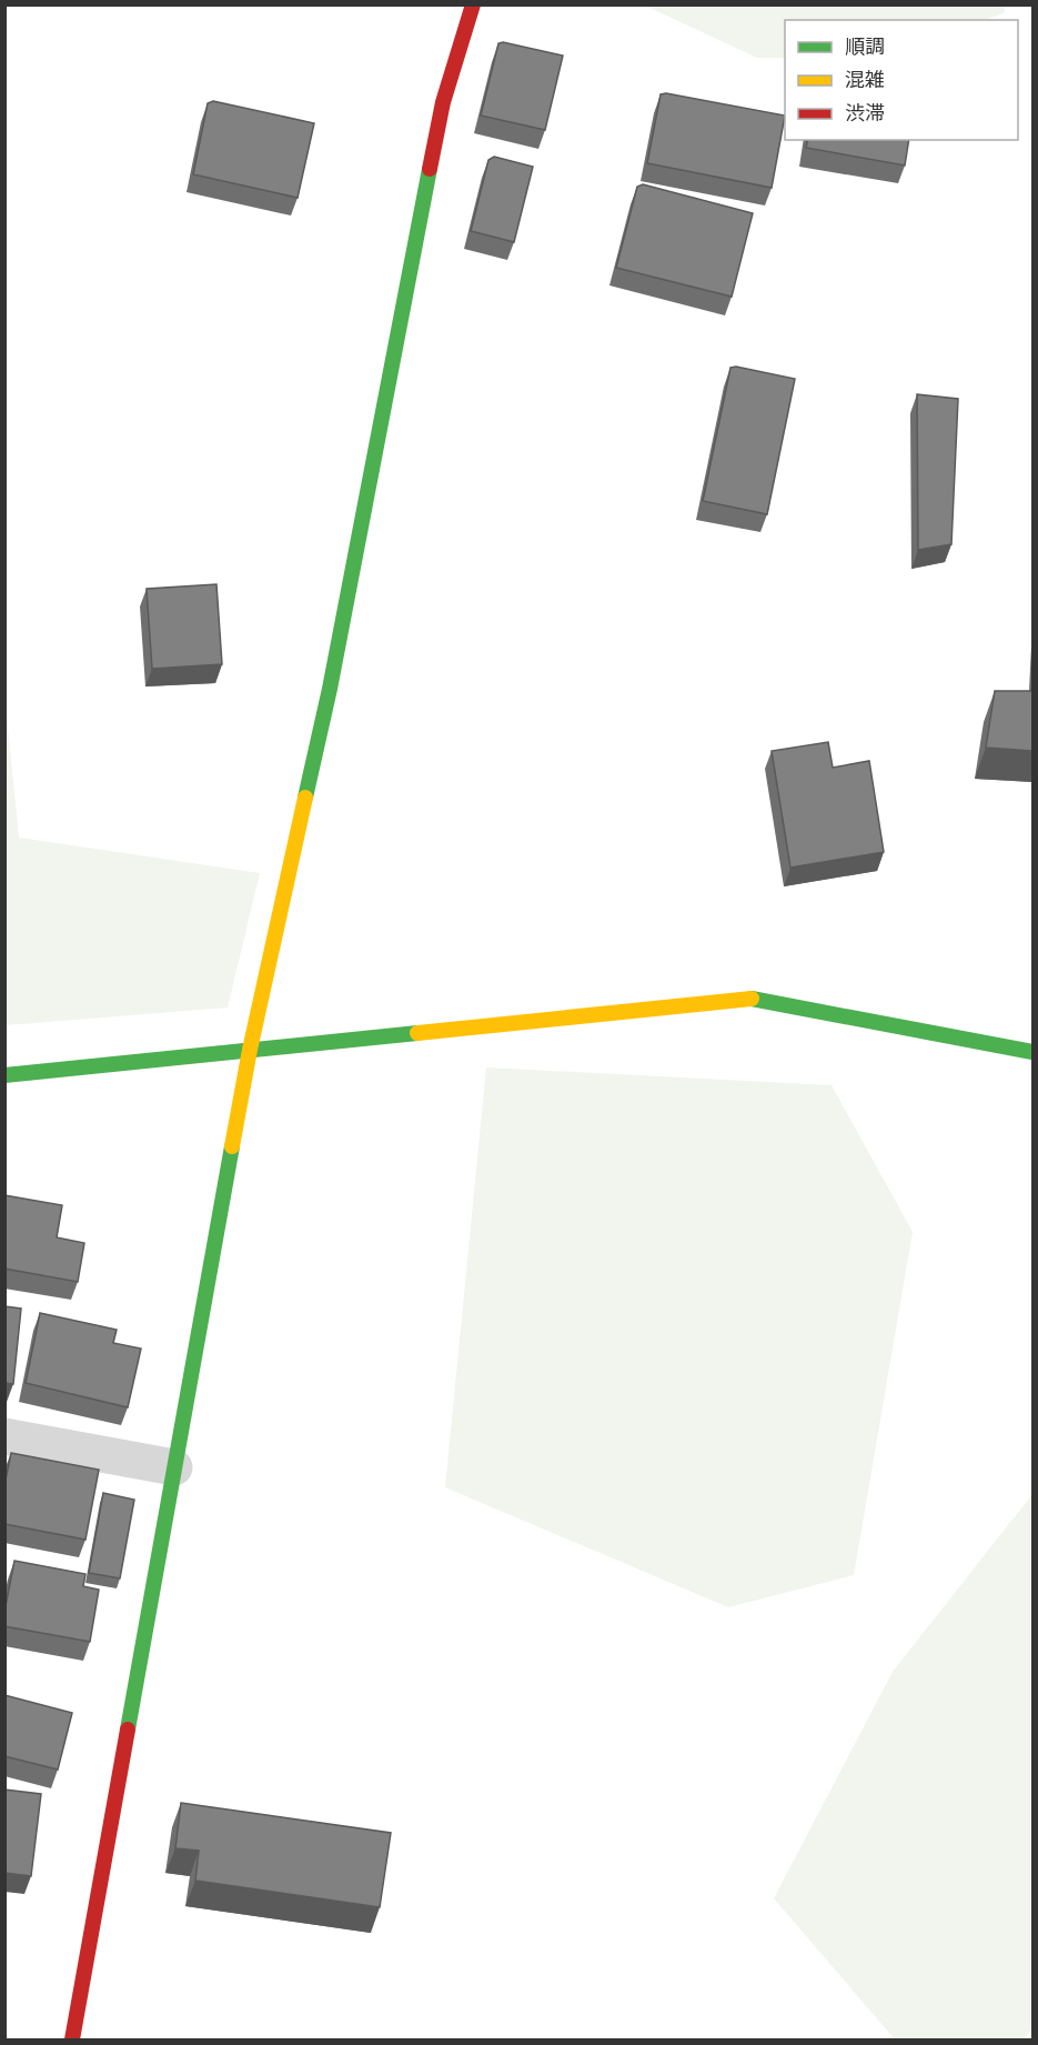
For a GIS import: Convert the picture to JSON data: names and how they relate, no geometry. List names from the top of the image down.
{
  "legend": ["順調", "混雑", "渋滞"]
}
